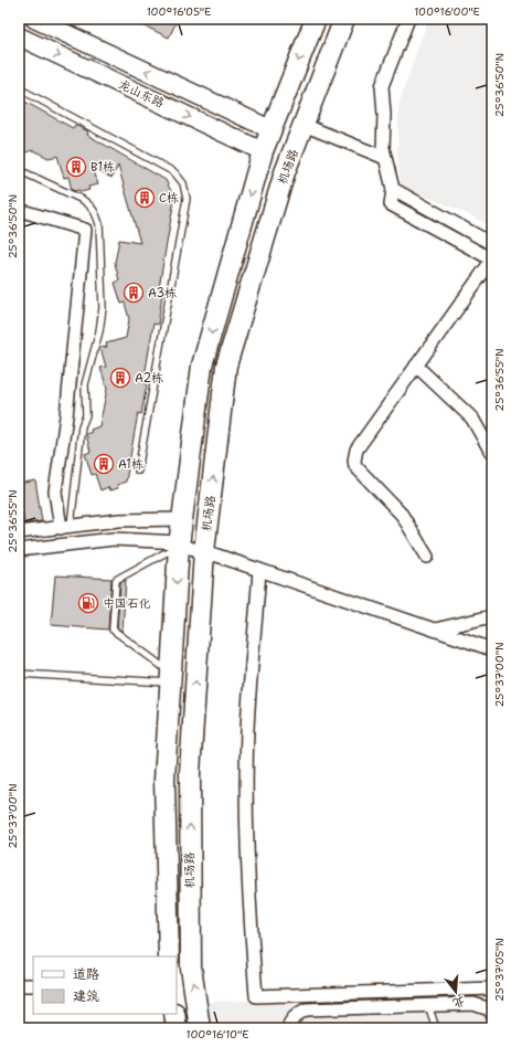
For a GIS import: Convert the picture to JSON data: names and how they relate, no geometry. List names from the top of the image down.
{
  "streets": {
    "main road": ["龙山东路", "机场路"]
  },
  "crossings": [
    ["龙山东路", "机场路"]
  ],
  "places": {
    "building": [
      "B1栋",
      "C栋",
      "A3栋",
      "A2栋",
      "A1栋"
    ],
    "fuel station": ["中国石化"]
  },
  "legend": ["道路", "建筑"],
  "north": "bottom",
  "coordinates": [
    "100°16'05\"E",
    "100°16'00\"E",
    "25°36'50\"N",
    "25°36'55\"N",
    "25°37'00\"N",
    "25°37'05\"N",
    "100°16'10\"E"
  ]
}
